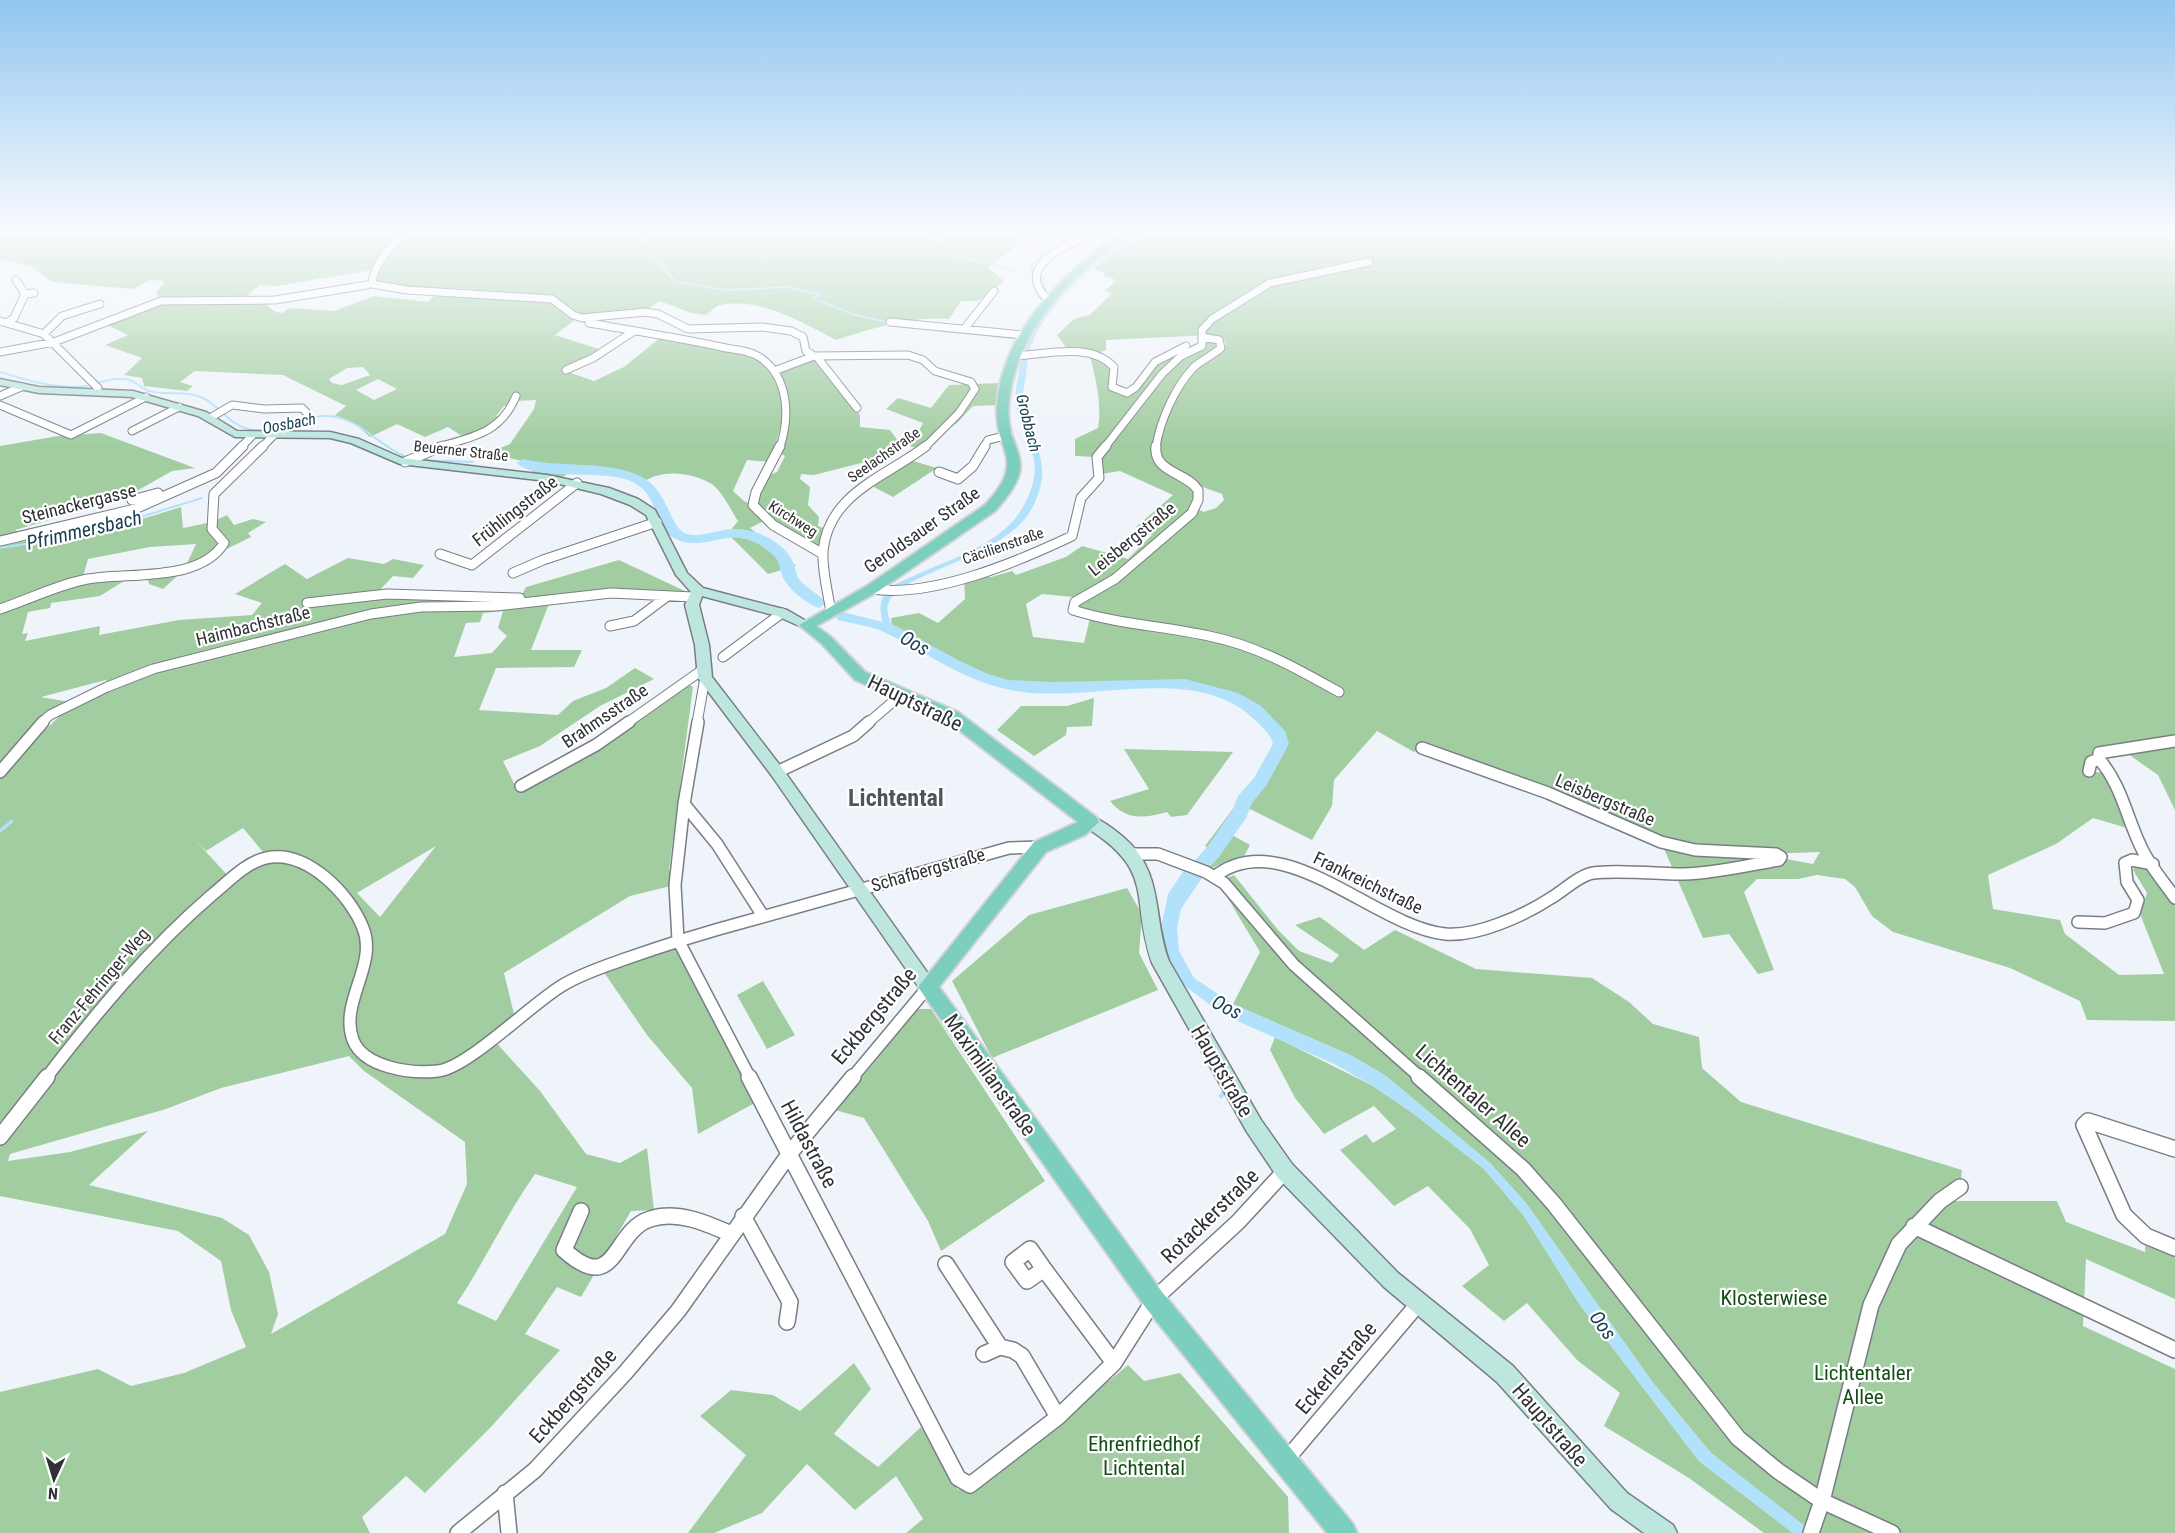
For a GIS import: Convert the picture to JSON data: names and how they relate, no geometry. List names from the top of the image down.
{
  "streets": {
    "main road": [
      "Beuerner Straße",
      "Geroldsauer Straße",
      "Hauptstraße",
      "Schafbergstraße",
      "Eckbergstraße",
      "Maximilianstraße"
    ],
    "street": [
      "Seelachstraße",
      "Steinackergasse",
      "Frühlingstraße",
      "Kirchweg",
      "Leisbergstraße",
      "Cäcilienstraße",
      "Haimbachstraße",
      "Brahmsstraße",
      "Frankreichstraße",
      "Franz-Fehringer-Weg",
      "Lichtentaler Allee",
      "Hildastraße",
      "Rotackerstraße",
      "Eckerlestraße"
    ]
  },
  "crossings": [
    ["Beuerner Straße", "Steinackergasse"],
    ["Beuerner Straße", "Frühlingstraße"],
    ["Beuerner Straße", "Haimbachstraße"],
    ["Beuerner Straße", "Hauptstraße"],
    ["Beuerner Straße", "Maximilianstraße"],
    ["Seelachstraße", "Kirchweg"],
    ["Seelachstraße", "Geroldsauer Straße"],
    ["Geroldsauer Straße", "Cäcilienstraße"],
    ["Geroldsauer Straße", "Hauptstraße"],
    ["Leisbergstraße", "Cäcilienstraße"],
    ["Leisbergstraße", "Frankreichstraße"],
    ["Haimbachstraße", "Hauptstraße"],
    ["Haimbachstraße", "Maximilianstraße"],
    ["Hauptstraße", "Schafbergstraße"],
    ["Hauptstraße", "Maximilianstraße"],
    ["Hauptstraße", "Lichtentaler Allee"],
    ["Hauptstraße", "Rotackerstraße"],
    ["Hauptstraße", "Eckerlestraße"],
    ["Brahmsstraße", "Maximilianstraße"],
    ["Brahmsstraße", "Hildastraße"],
    ["Schafbergstraße", "Franz-Fehringer-Weg"],
    ["Schafbergstraße", "Eckbergstraße"],
    ["Schafbergstraße", "Maximilianstraße"],
    ["Schafbergstraße", "Hildastraße"],
    ["Frankreichstraße", "Lichtentaler Allee"],
    ["Franz-Fehringer-Weg", "Hildastraße"],
    ["Eckbergstraße", "Maximilianstraße"],
    ["Eckbergstraße", "Hildastraße"],
    ["Maximilianstraße", "Hildastraße"],
    ["Maximilianstraße", "Rotackerstraße"],
    ["Maximilianstraße", "Eckerlestraße"],
    ["Hildastraße", "Rotackerstraße"]
  ],
  "districts": ["Lichtental"],
  "water": [
    "Oosbach",
    "Grobbach",
    "Pfrimmersbach",
    "Oos"
  ],
  "parks": ["Klosterwiese", "Lichtentaler Allee", "Ehrenfriedhof Lichtental"],
  "north": "bottom"
}
